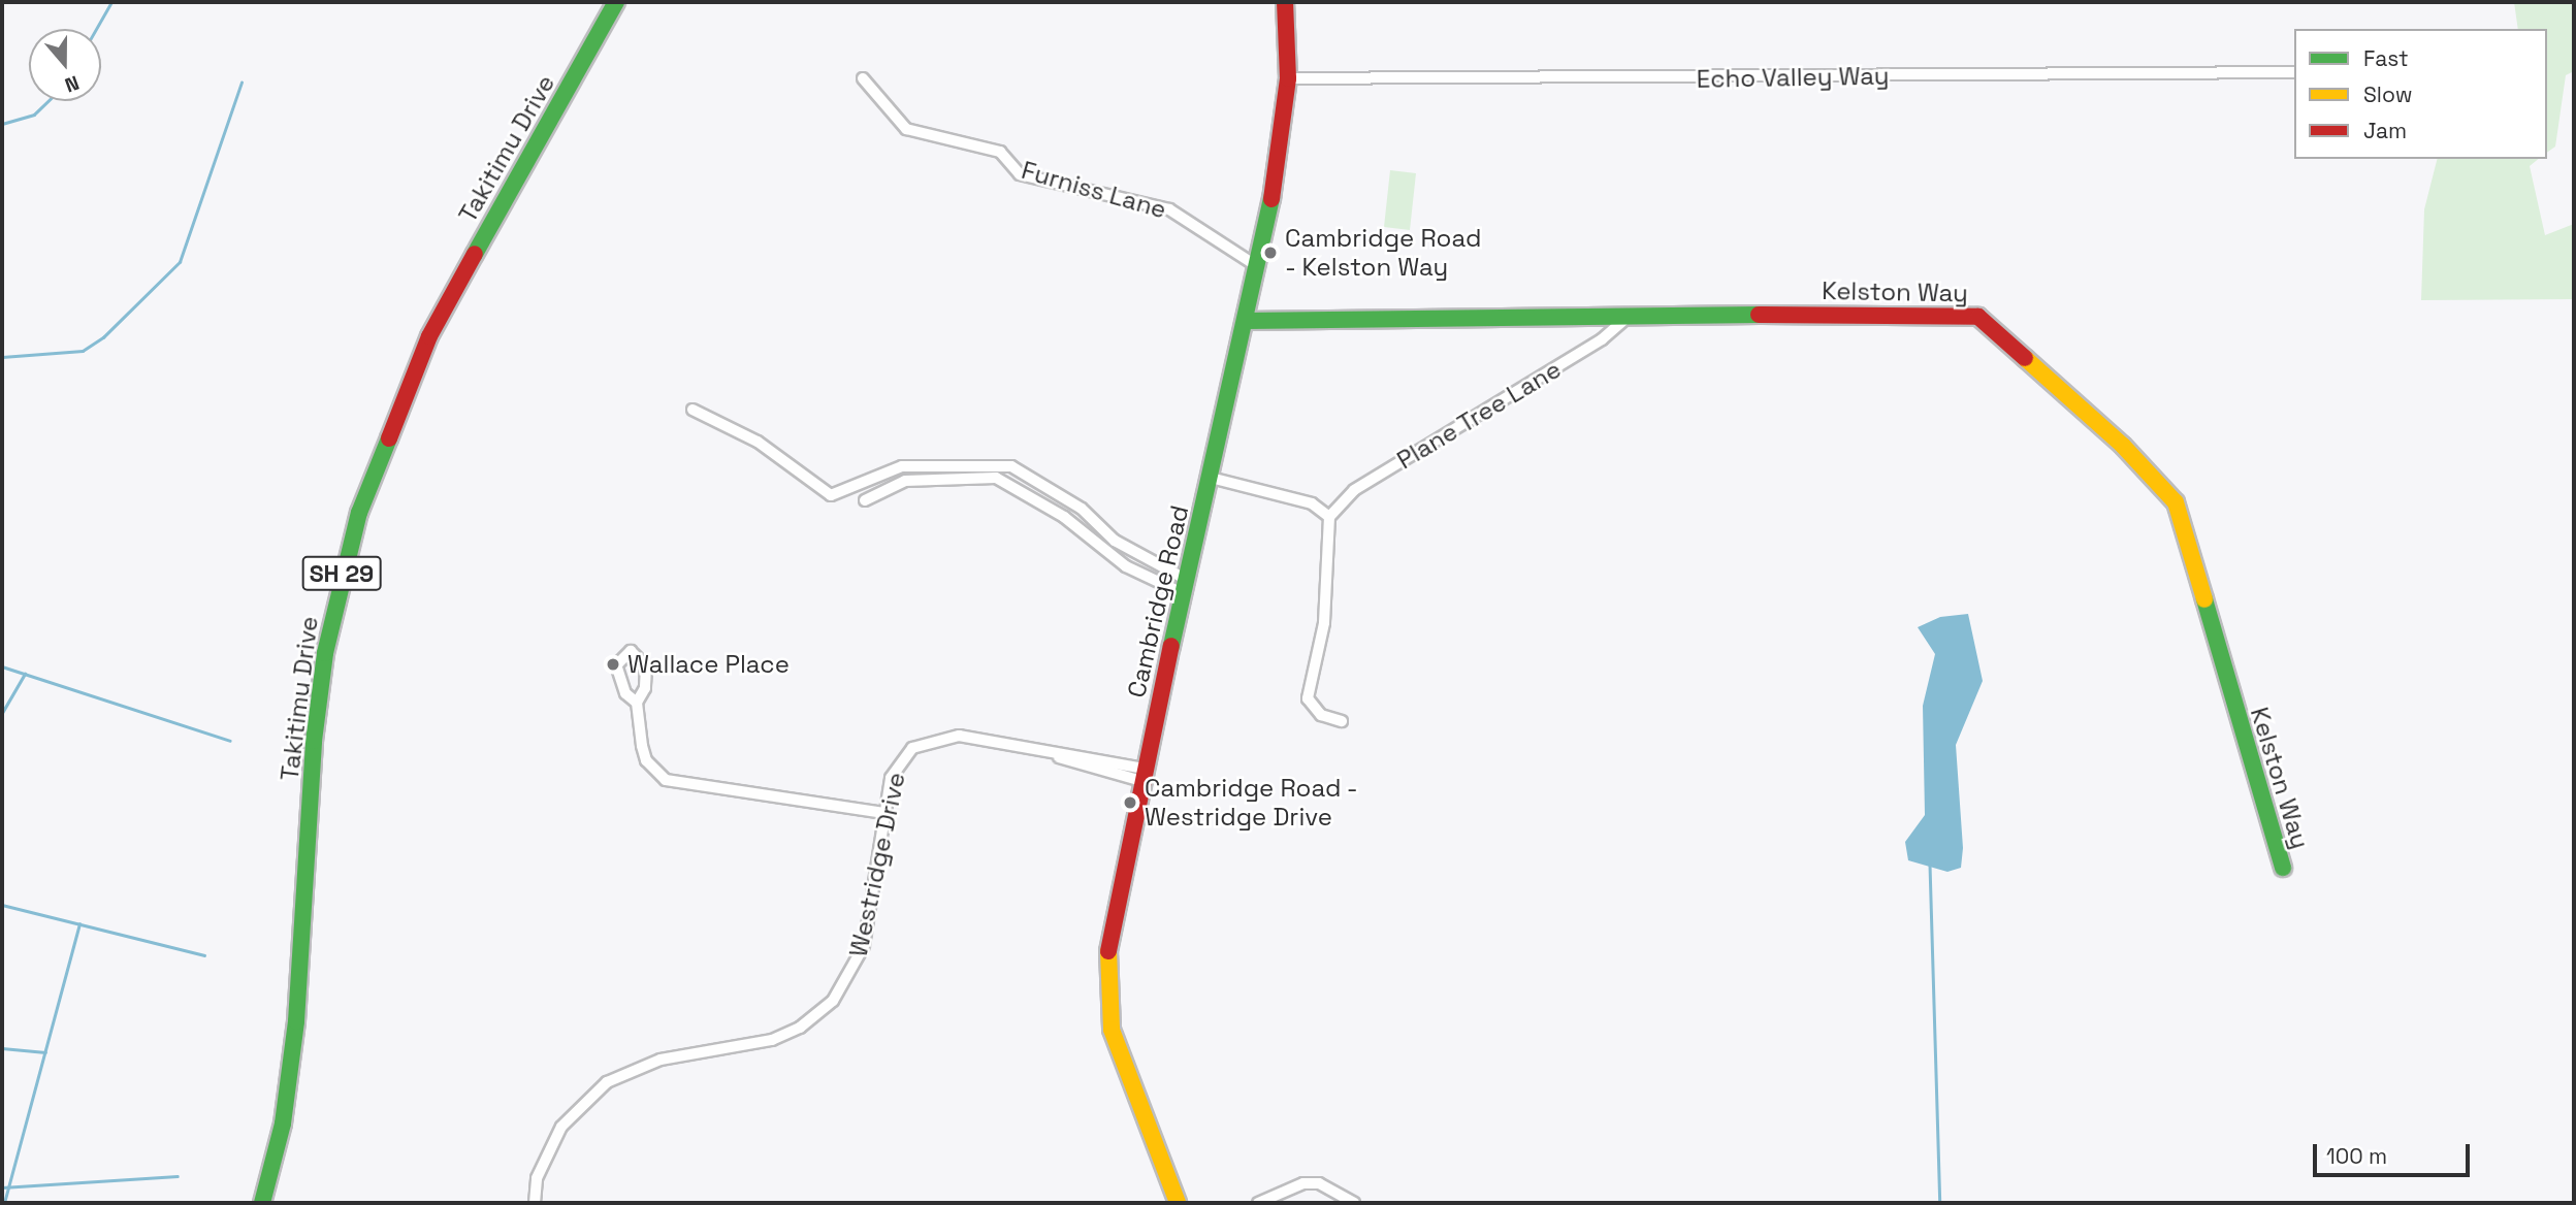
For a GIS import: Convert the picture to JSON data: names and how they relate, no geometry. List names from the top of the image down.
{
  "streets": {
    "main road": [
      "Takitimu Drive",
      "Kelston Way",
      "SH 29",
      "Cambridge Road"
    ],
    "street": [
      "Echo Valley Way",
      "Furniss Lane",
      "Plane Tree Lane",
      "Westridge Drive"
    ]
  },
  "crossings": [
    ["Echo Valley Way", "Cambridge Road"],
    ["Furniss Lane", "Cambridge Road"],
    ["Kelston Way", "Plane Tree Lane"],
    ["Kelston Way", "Cambridge Road"],
    ["Cambridge Road", "Westridge Drive"]
  ],
  "places": ["Cambridge Road - Kelston Way", "Wallace Place", "Cambridge Road - Westridge Drive"],
  "legend": ["Fast", "Slow", "Jam"],
  "scale_bar": "100 m",
  "north": "bottom"
}
